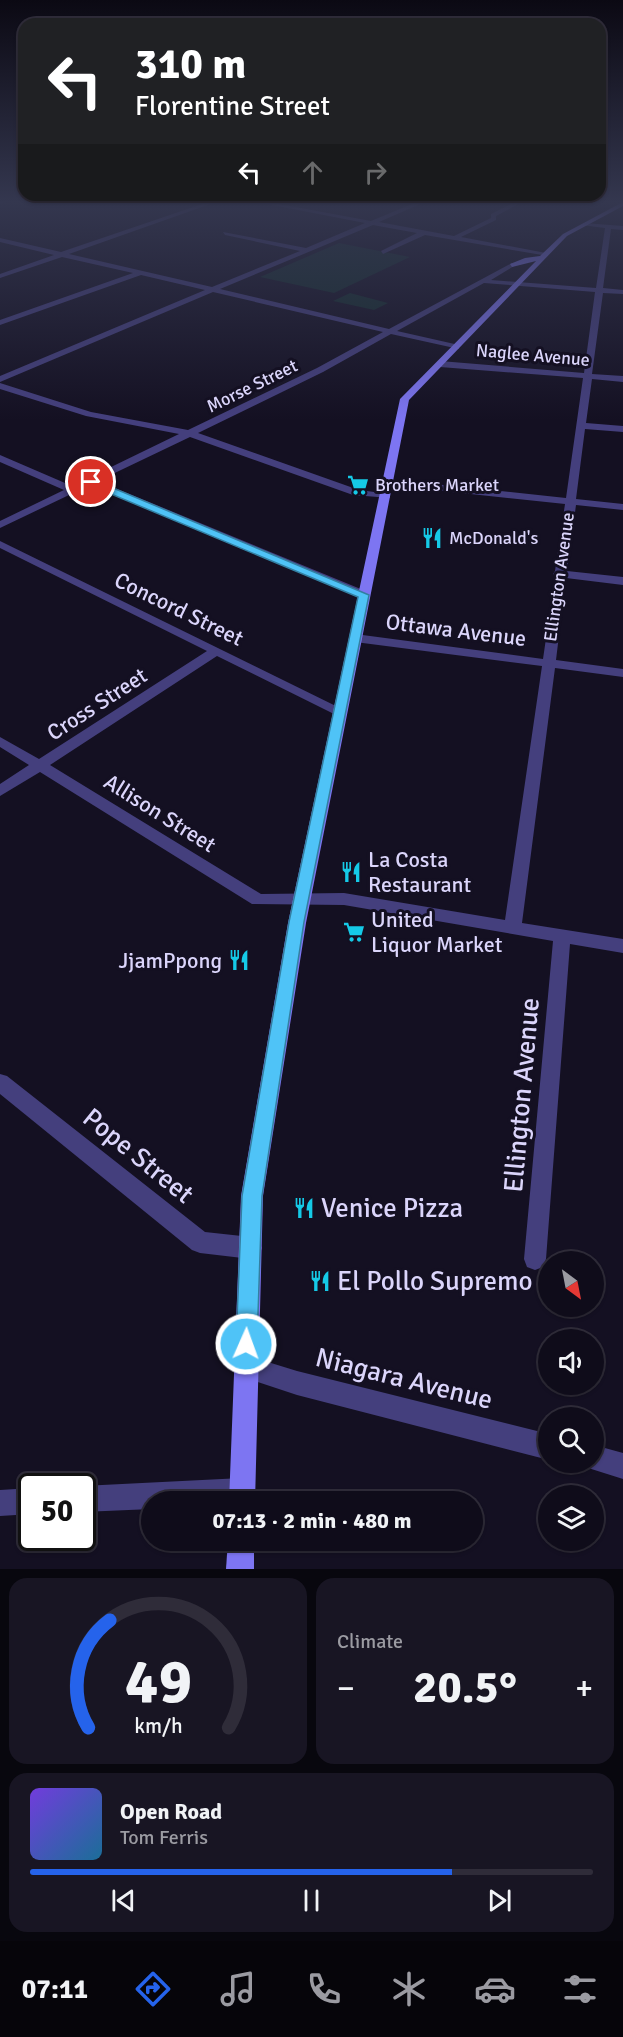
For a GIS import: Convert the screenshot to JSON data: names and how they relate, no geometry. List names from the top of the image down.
{
  "streets": {
    "street": [
      "Naglee Avenue",
      "Morse Street",
      "Ellington Avenue",
      "Concord Street",
      "Ottawa Avenue",
      "Cross Street",
      "Allison Street",
      "Pope Street",
      "Niagara Avenue"
    ]
  },
  "crossings": [
    ["Naglee Avenue", "Ellington Avenue"],
    ["Ellington Avenue", "Ottawa Avenue"],
    ["Ellington Avenue", "Allison Street"],
    ["Concord Street", "Cross Street"],
    ["Cross Street", "Allison Street"]
  ],
  "places": {
    "supermarket": ["Brothers Market", "United Liquor Market"],
    "restaurant": [
      "McDonald's",
      "La Costa Restaurant",
      "JjamPpong",
      "Venice Pizza",
      "El Pollo Supremo"
    ]
  },
  "north": "bottom right",
  "page": {
    "turn": ["310 m", "Florentine Street"],
    "limit": "50",
    "trip": "07:13 · 2 min · 480 m",
    "tile": "Climate",
    "heat": ["−", "20.5°", "+"],
    "song": ["Open Road", "Tom Ferris"],
    "tabs": "07:11",
    "gauge": ["49", "km/h"]
  }
}
